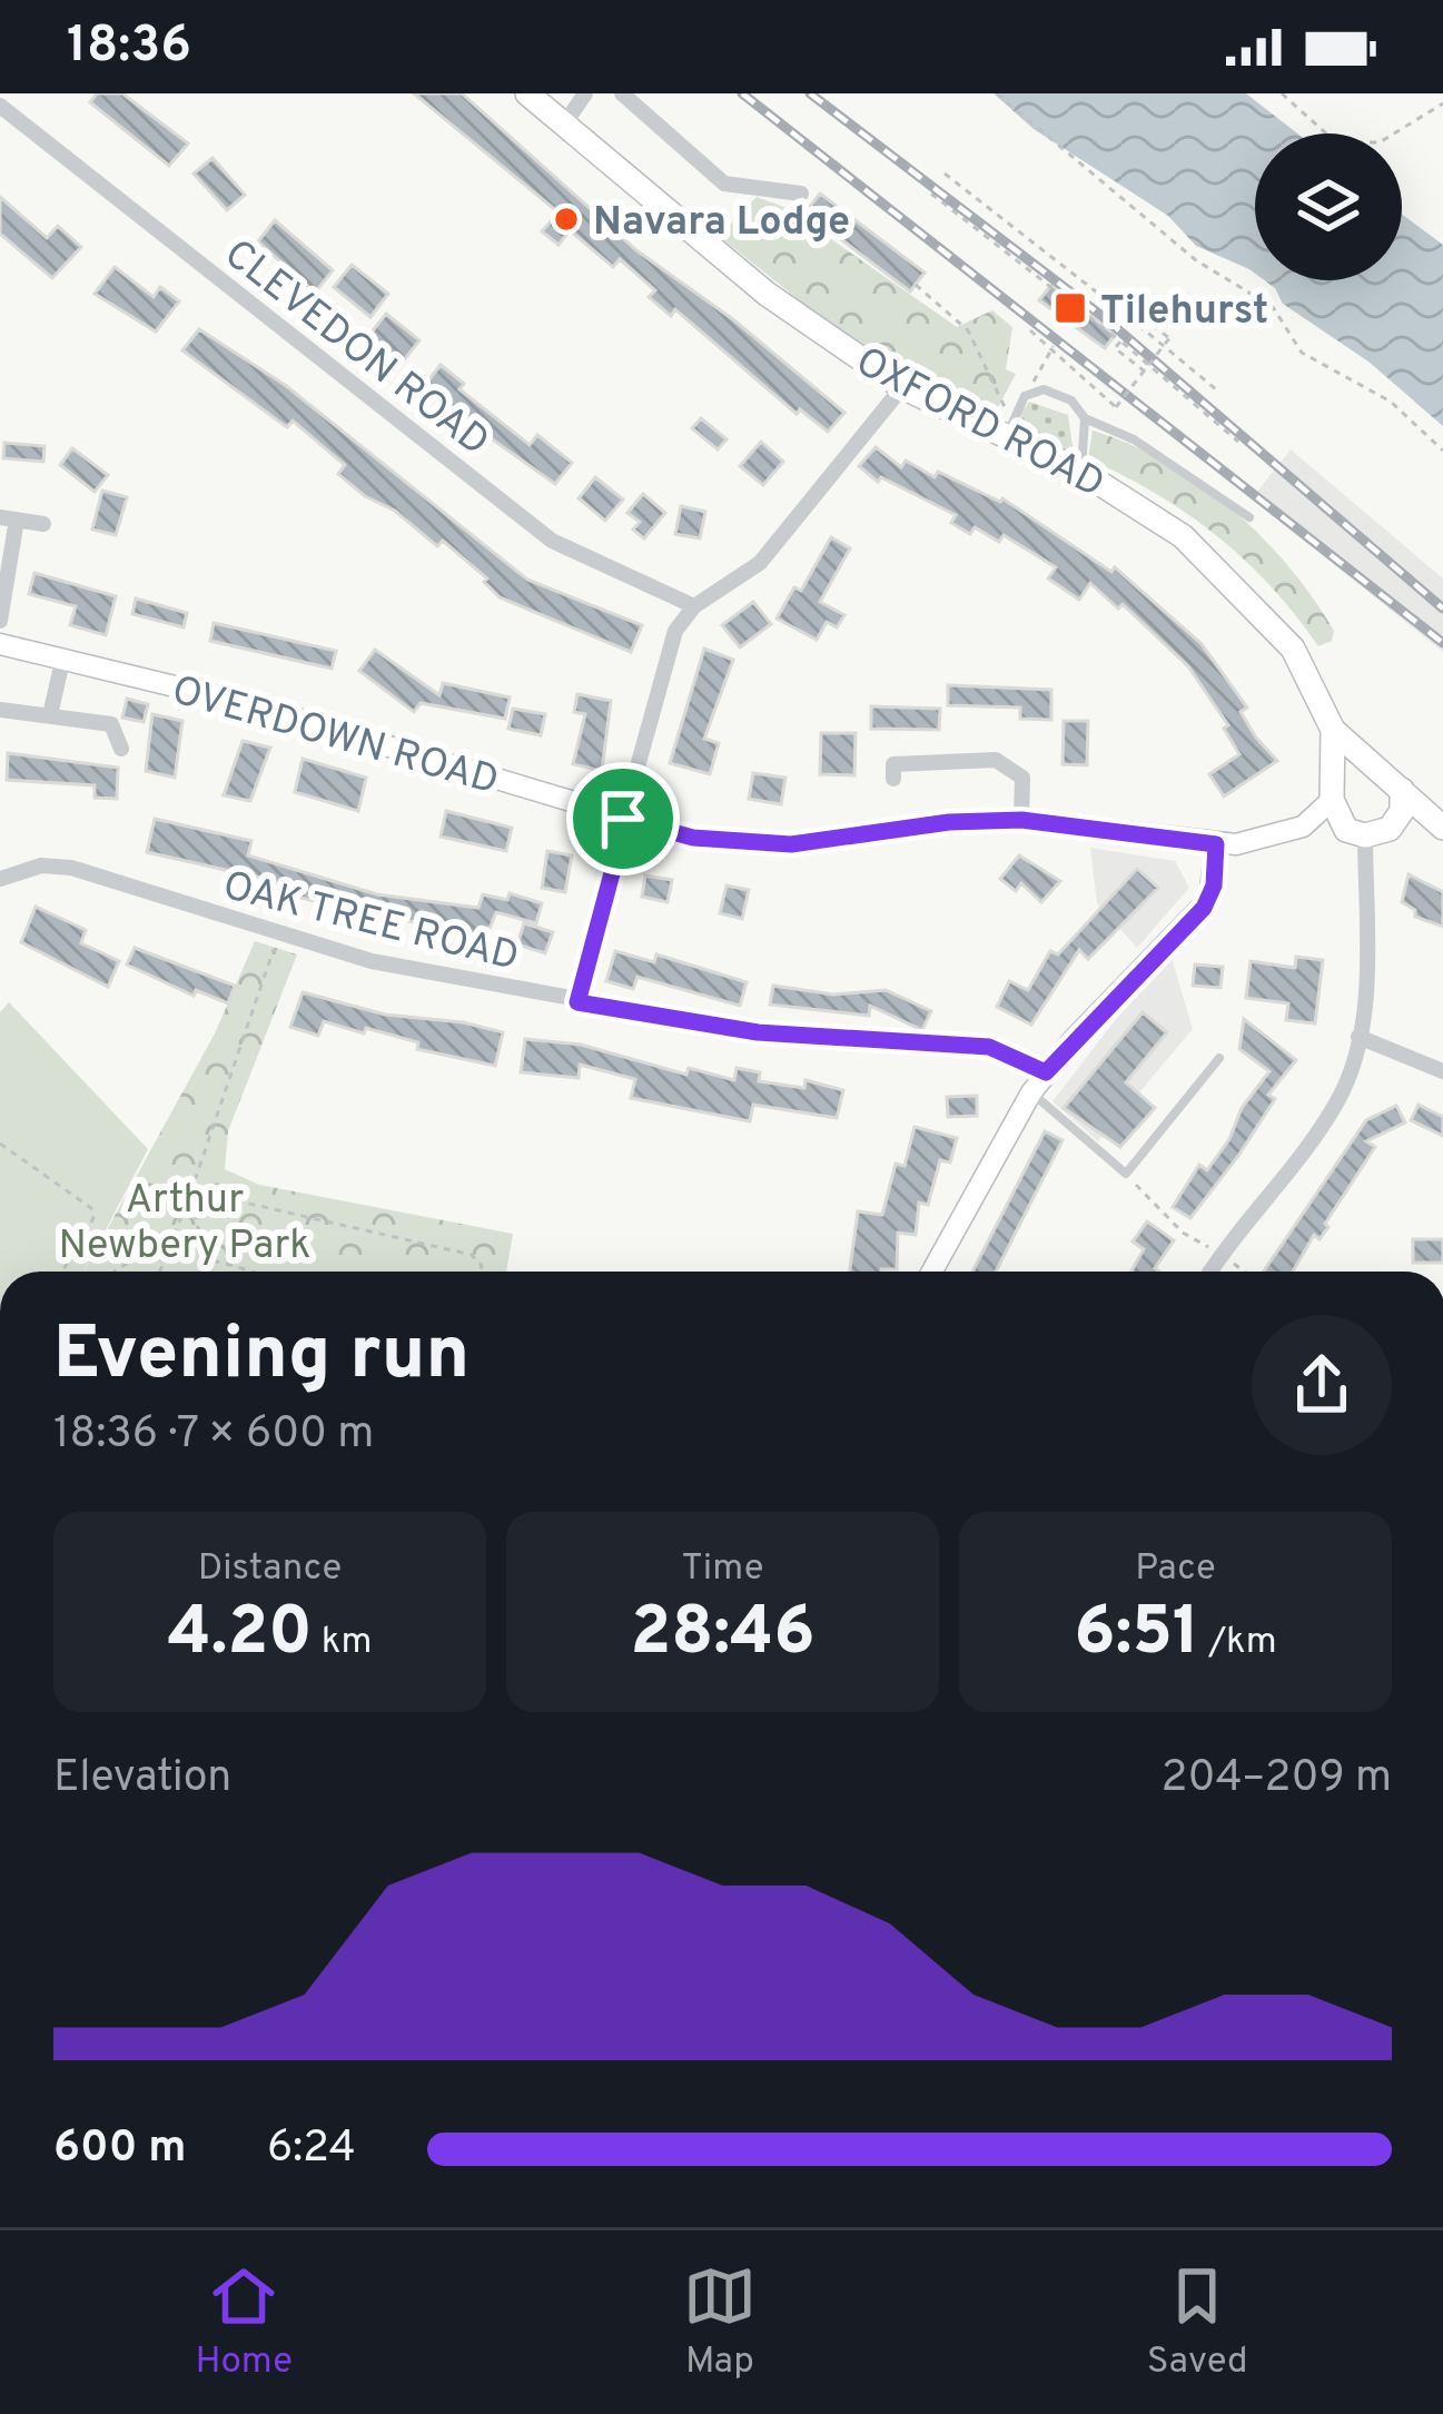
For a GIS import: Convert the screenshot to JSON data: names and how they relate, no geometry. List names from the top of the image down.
{
  "streets": {
    "main road": ["OXFORD ROAD"],
    "street": ["CLEVEDON ROAD", "OVERDOWN ROAD", "OAK TREE ROAD"]
  },
  "crossings": [
    ["OXFORD ROAD", "OVERDOWN ROAD"]
  ],
  "parks": ["Arthur Newbery Park"],
  "places": {
    "other": ["Navara Lodge"],
    "transit": ["Tilehurst"]
  },
  "page": {
    "status": "18:36",
    "heading": ["Evening run", "18:36 · 7 × 600 m"],
    "stats": [
      ["Distance", "4.20 km"],
      ["Time", "28:46"],
      ["Pace", "6:51 /km"]
    ],
    "chart": ["Elevation", "204–209 m"],
    "list": [
      {
        "name": "600 m",
        "note": "6:24"
      }
    ],
    "tabs": ["Home", "Map", "Saved"]
  }
}
